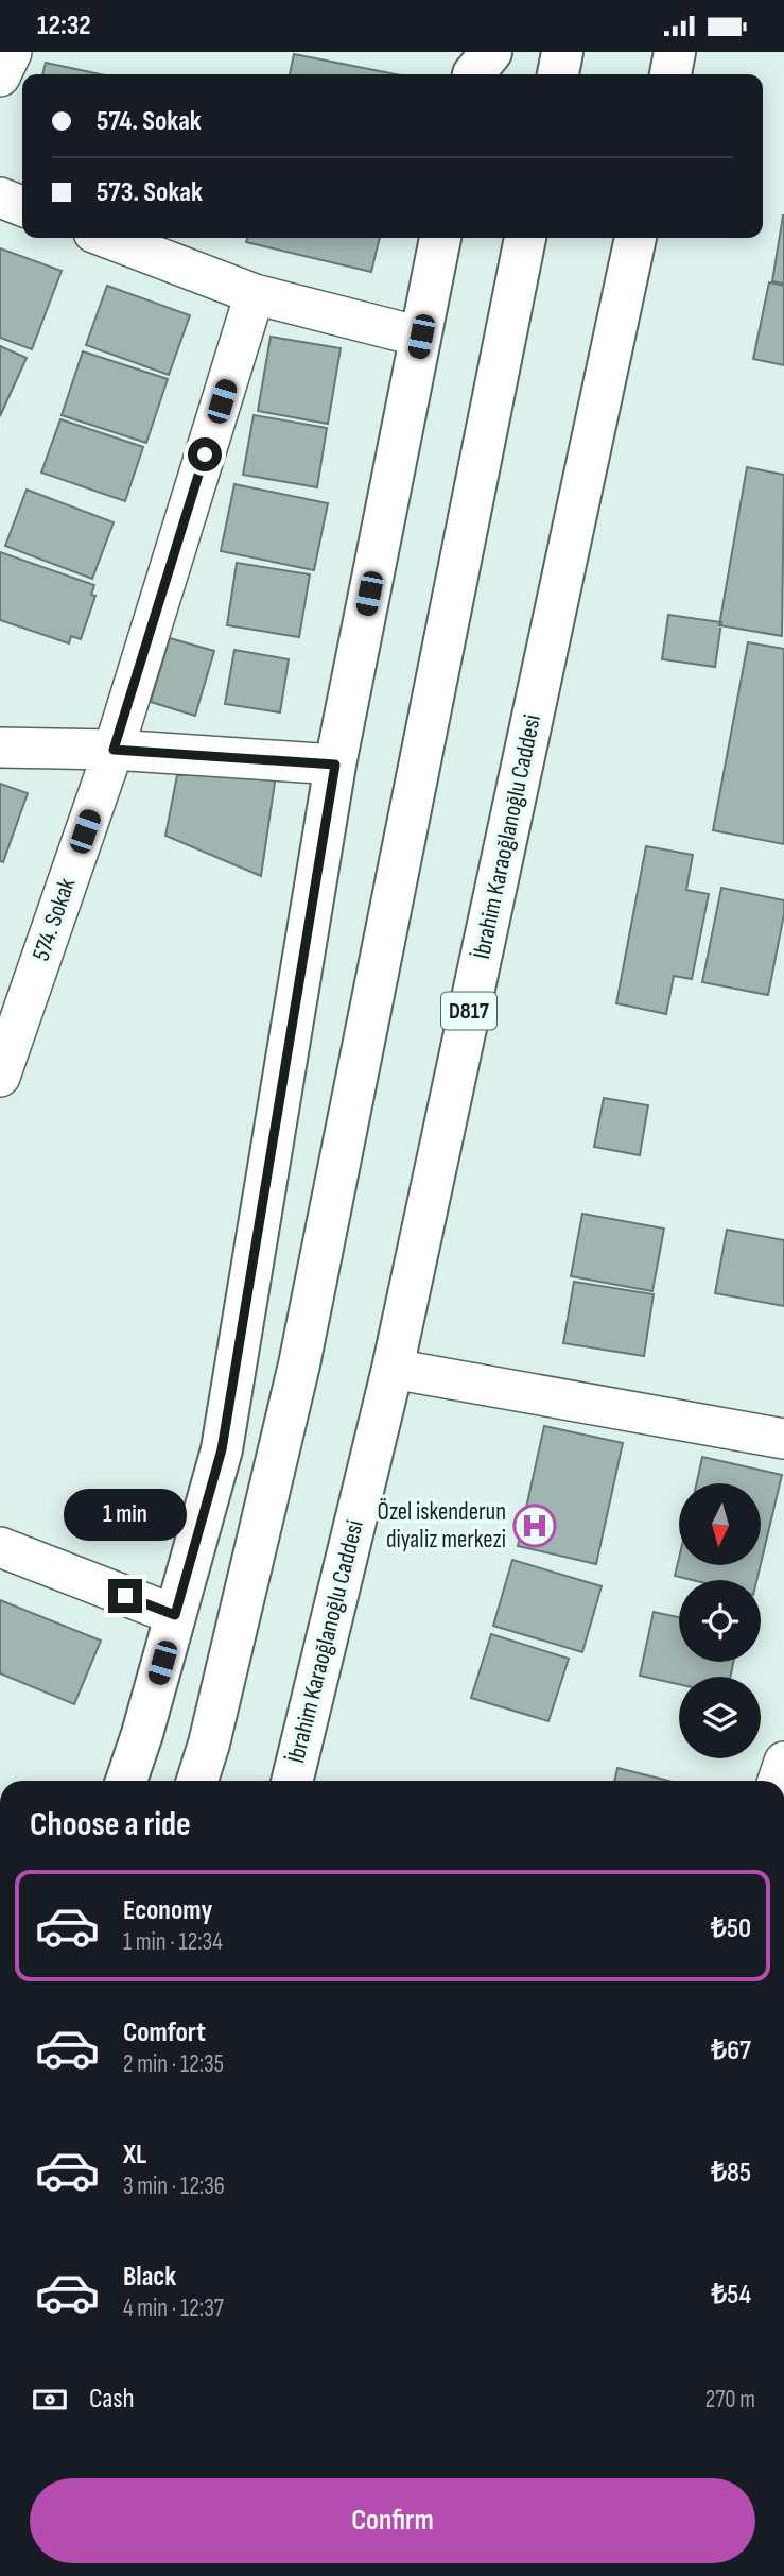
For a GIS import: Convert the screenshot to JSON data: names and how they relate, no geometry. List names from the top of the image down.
{
  "streets": {
    "highway": ["İbrahim Karaoğlanoğlu Caddesi", "D817"],
    "street": ["574. Sokak"]
  },
  "places": {
    "hospital": ["Özel iskenderun diyaliz merkezi"]
  },
  "north": "bottom",
  "page": {
    "status": "12:32",
    "banner": ["574. Sokak", "573. Sokak"],
    "bubble": "1 min",
    "heading": "Choose a ride",
    "list": [
      {
        "name": "Economy",
        "note": "1 min · 12:34",
        "value": "₺50"
      },
      {
        "name": "Comfort",
        "note": "2 min · 12:35",
        "value": "₺67"
      },
      {
        "name": "XL",
        "note": "3 min · 12:36",
        "value": "₺85"
      },
      {
        "name": "Black",
        "note": "4 min · 12:37",
        "value": "₺54"
      }
    ],
    "pay": ["Cash", "270 m"],
    "buttons": "Confirm"
  }
}
